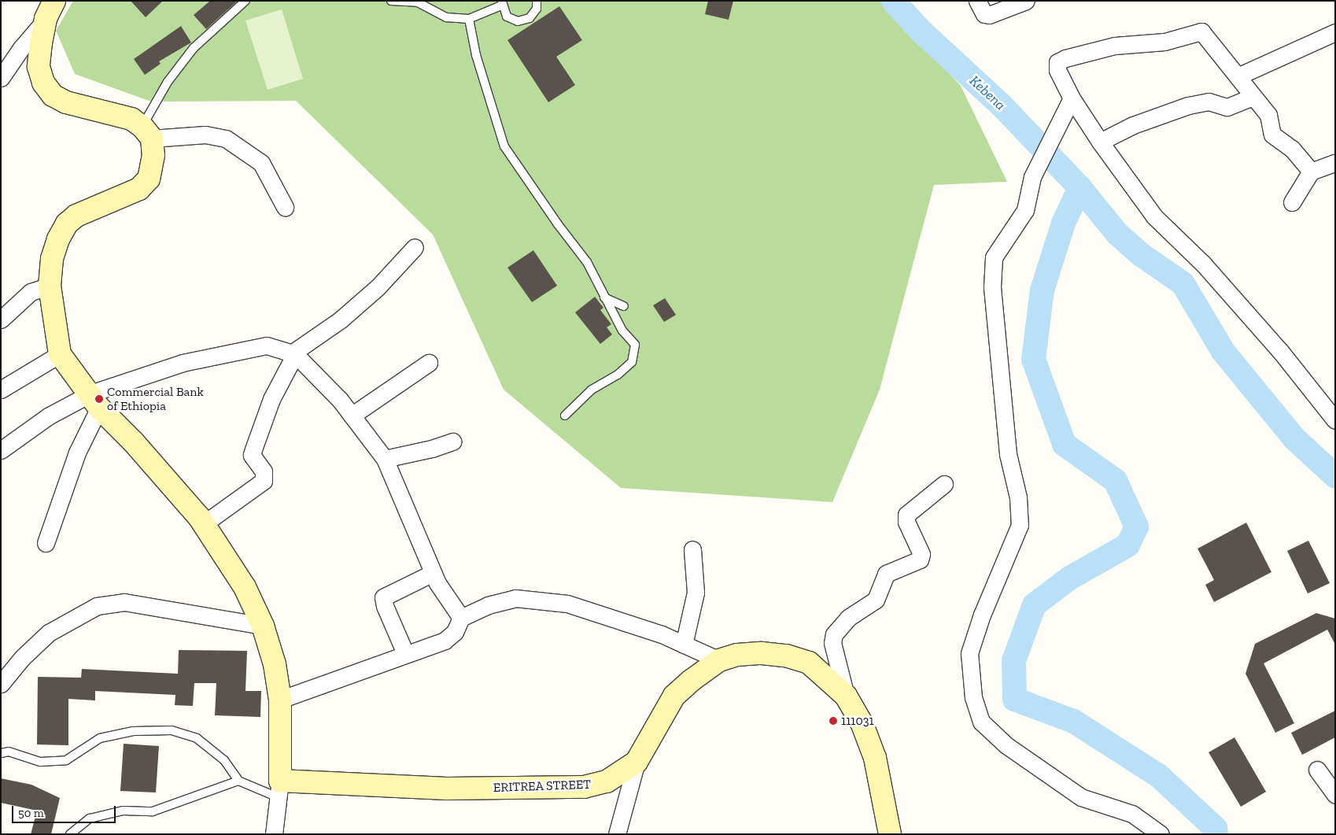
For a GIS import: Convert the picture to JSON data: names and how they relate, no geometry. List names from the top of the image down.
{
  "streets": {
    "main road": ["ERITREA STREET"]
  },
  "water": ["Kebena"],
  "places": ["Commercial Bank of Ethiopia", "111031"],
  "scale_bar": "50 m"
}
